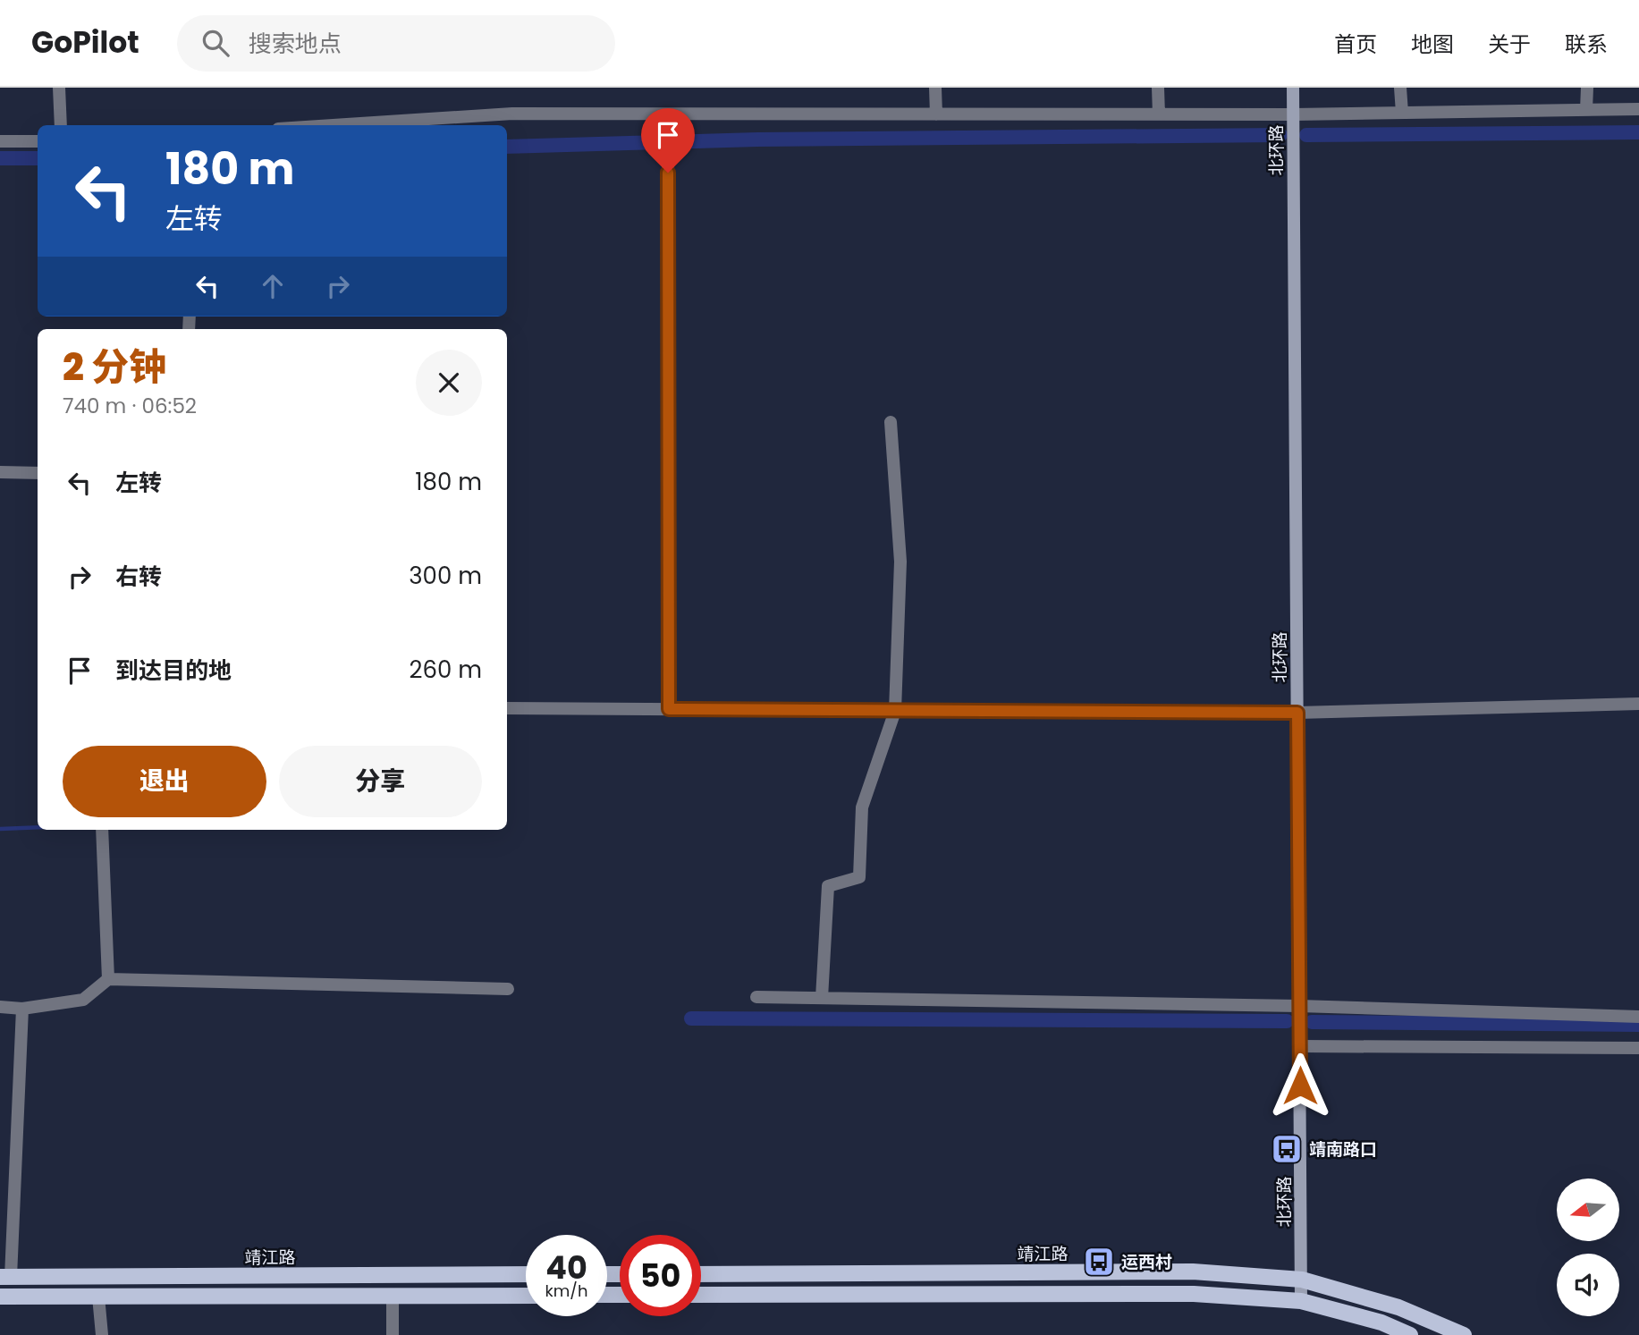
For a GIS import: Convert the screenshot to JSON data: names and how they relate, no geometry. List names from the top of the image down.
{
  "streets": {
    "main road": ["北环路", "靖江路"]
  },
  "crossings": [
    ["北环路", "靖江路"]
  ],
  "places": {
    "bus stop": ["靖南路口", "运西村"]
  },
  "north": "left",
  "page": {
    "header": "GoPilot",
    "search": "搜索地点",
    "nav": [
      "首页",
      "地图",
      "关于",
      "联系"
    ],
    "turn": ["180 m", "左转"],
    "heading": ["2 分钟", "740 m · 06:52"],
    "list": [
      {
        "name": "左转",
        "value": "180 m"
      },
      {
        "name": "右转",
        "value": "300 m"
      },
      {
        "name": "到达目的地",
        "value": "260 m"
      }
    ],
    "buttons": ["退出", "分享"],
    "speed": "40 km/h",
    "limit": "50"
  }
}
